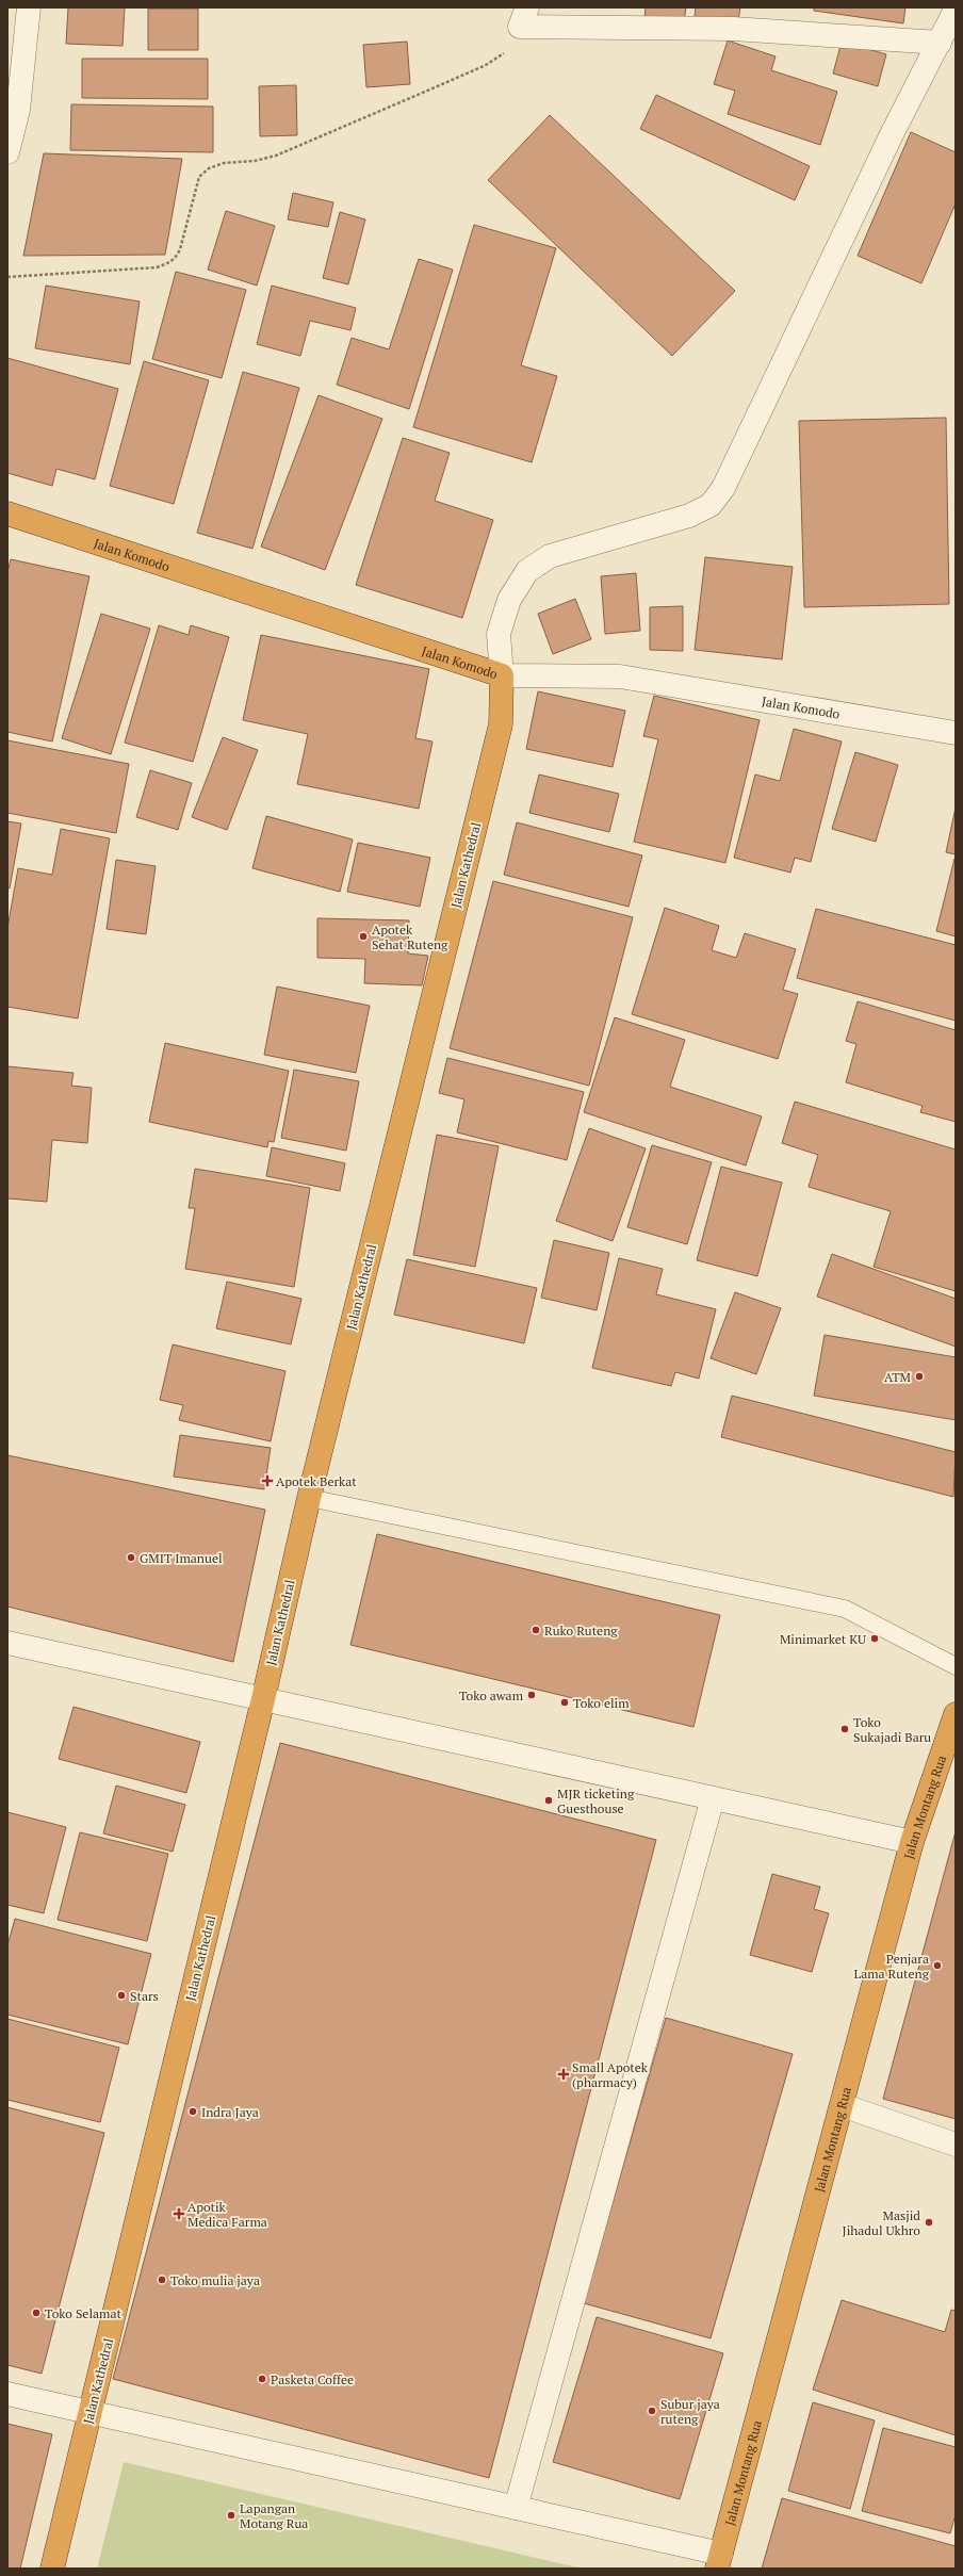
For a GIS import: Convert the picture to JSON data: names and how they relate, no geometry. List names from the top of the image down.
{
  "streets": {
    "highway": ["Jalan Komodo", "Jalan Kathedral", "Jalan Montang Rua"]
  },
  "crossings": [
    ["Jalan Komodo", "Jalan Kathedral"]
  ],
  "places": {
    "other": [
      "Apotek Sehat Ruteng",
      "ATM",
      "GMIT Imanuel",
      "Ruko Ruteng",
      "Minimarket KU",
      "Toko awam",
      "Toko elim",
      "Toko Sukajadi Baru",
      "MJR ticketing Guesthouse",
      "Penjara Lama Ruteng",
      "Stars",
      "Indra Jaya",
      "Masjid Jihadul Ukhro",
      "Toko mulia jaya",
      "Toko Selamat",
      "Pasketa Coffee",
      "Subur jaya ruteng",
      "Lapangan Motang Rua"
    ],
    "health": ["Apotek Berkat", "Small Apotek (pharmacy)", "Apotik Medica Farma"]
  }
}
